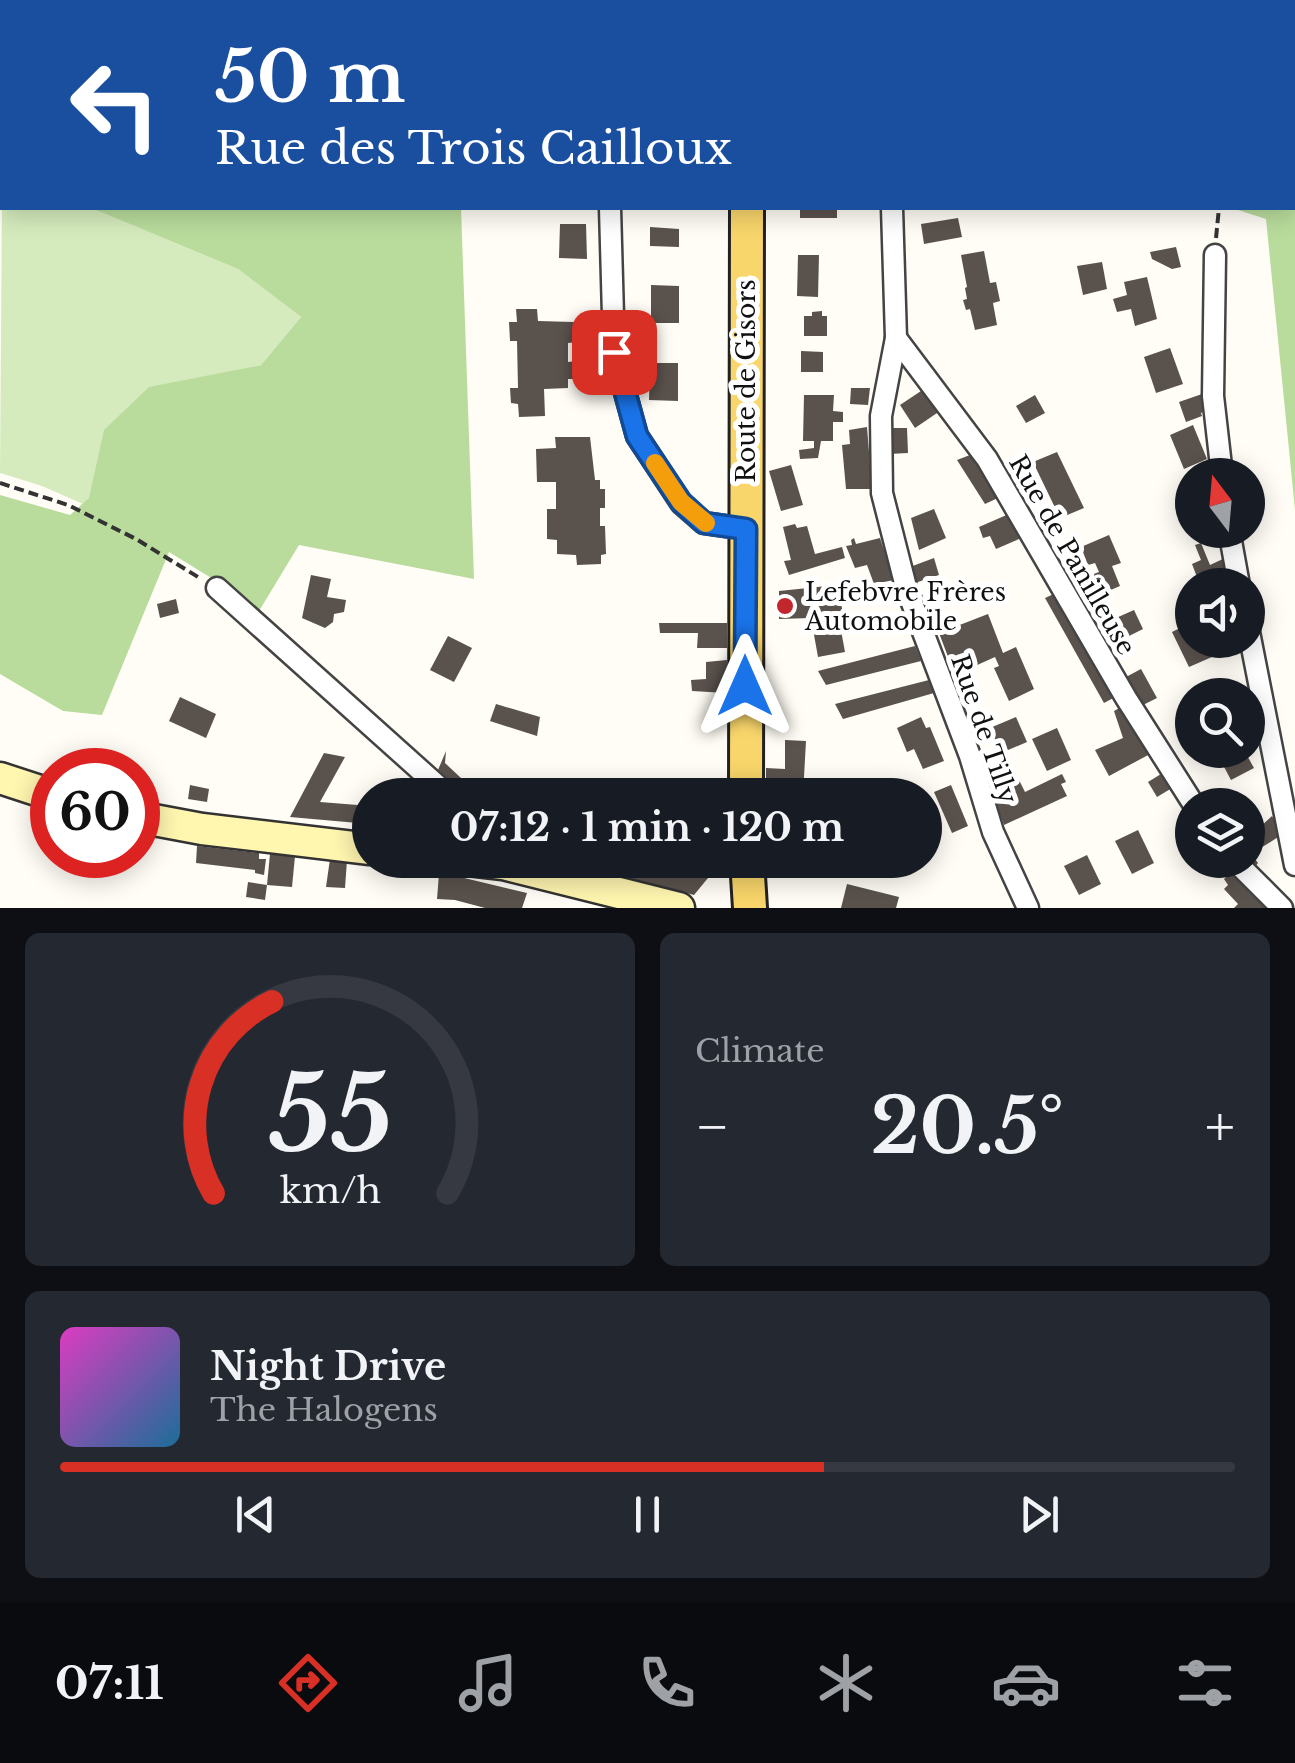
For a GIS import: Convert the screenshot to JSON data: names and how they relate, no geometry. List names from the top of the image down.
{
  "streets": {
    "main road": ["Route de Gisors"],
    "street": ["Rue de Panilleuse", "Rue de Tilly"]
  },
  "crossings": [
    ["Rue de Panilleuse", "Rue de Tilly"]
  ],
  "places": ["Lefebvre Frères Automobile"],
  "north": "top",
  "page": {
    "turn": ["50 m", "Rue des Trois Cailloux"],
    "limit": "60",
    "trip": "07:12 · 1 min · 120 m",
    "tile": "Climate",
    "heat": ["−", "20.5°", "+"],
    "song": ["Night Drive", "The Halogens"],
    "tabs": "07:11",
    "gauge": ["55", "km/h"]
  }
}
